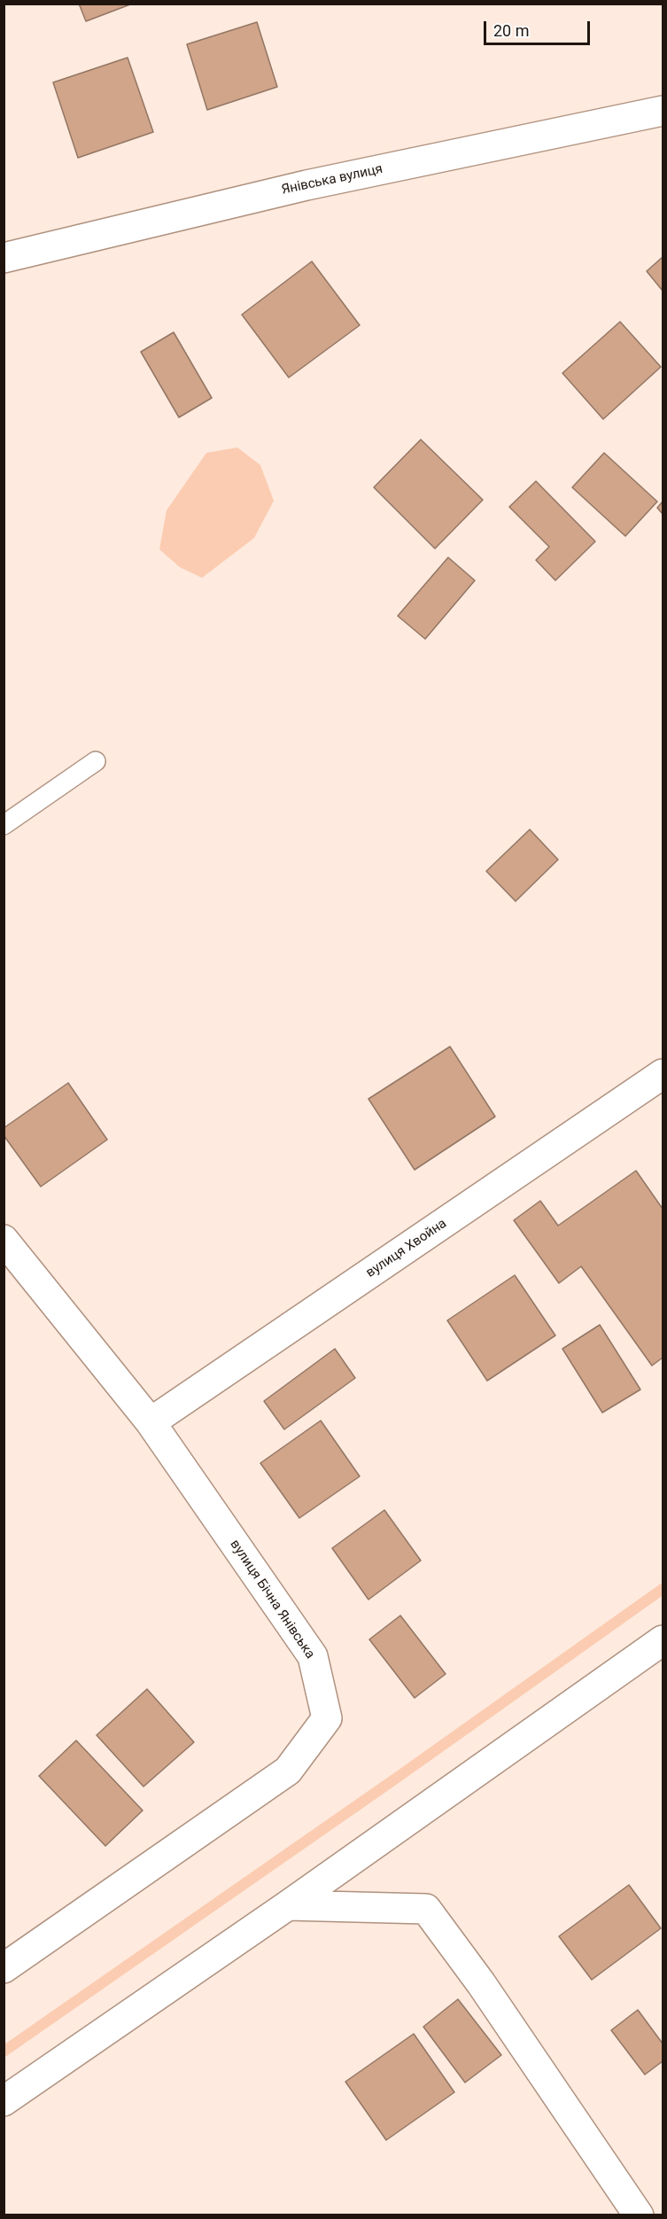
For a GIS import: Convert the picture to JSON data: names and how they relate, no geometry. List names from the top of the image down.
{
  "streets": {
    "street": ["Янівська вулиця", "вулиця Хвойна", "вулиця Бічна Янівська"]
  },
  "crossings": [
    ["вулиця Хвойна", "вулиця Бічна Янівська"]
  ],
  "scale_bar": "20 m"
}
